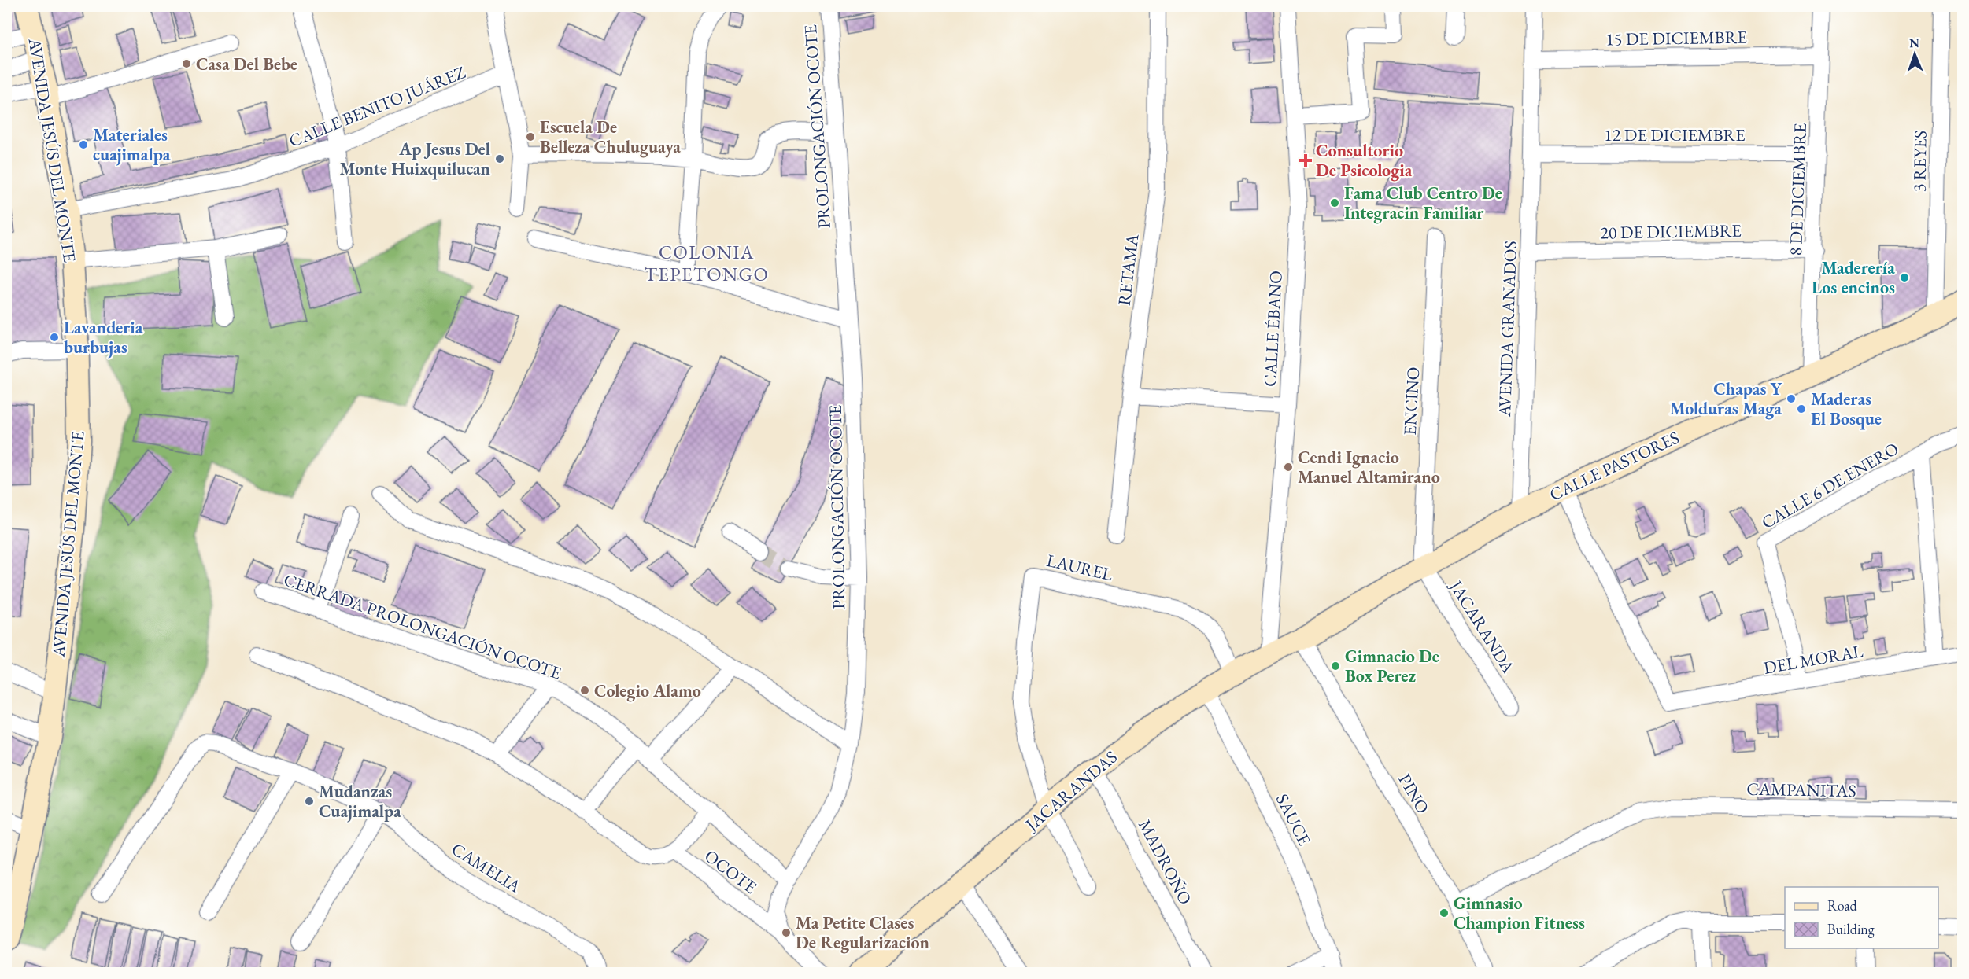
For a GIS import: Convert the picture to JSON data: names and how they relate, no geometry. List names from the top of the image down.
{
  "streets": {
    "street": [
      "15 DE DICIEMBRE",
      "CALLE BENITO JUÁREZ",
      "PROLONGACIÓN OCOTE",
      "12 DE DICIEMBRE",
      "AVENIDA JESÚS DEL MONTE",
      "3 REYES",
      "8 DE DICIEMBRE",
      "20 DE DICIEMBRE",
      "RETAMA",
      "CALLE ÉBANO",
      "AVENIDA GRANADOS",
      "ENCINO",
      "CALLE PASTORES",
      "CALLE 6 DE ENERO",
      "LAUREL",
      "CERRADA PROLONGACIÓN OCOTE",
      "JACARANDA",
      "DEL MORAL",
      "CAMPANITAS",
      "JACARANDAS",
      "PINO",
      "SAUCE",
      "MADROÑO",
      "CAMELIA",
      "OCOTE"
    ]
  },
  "crossings": [
    ["15 DE DICIEMBRE", "8 DE DICIEMBRE"],
    ["15 DE DICIEMBRE", "AVENIDA GRANADOS"],
    ["CALLE BENITO JUÁREZ", "AVENIDA JESÚS DEL MONTE"],
    ["PROLONGACIÓN OCOTE", "CERRADA PROLONGACIÓN OCOTE"],
    ["PROLONGACIÓN OCOTE", "OCOTE"],
    ["12 DE DICIEMBRE", "8 DE DICIEMBRE"],
    ["12 DE DICIEMBRE", "AVENIDA GRANADOS"],
    ["3 REYES", "CALLE PASTORES"],
    ["8 DE DICIEMBRE", "20 DE DICIEMBRE"],
    ["8 DE DICIEMBRE", "CALLE PASTORES"],
    ["20 DE DICIEMBRE", "AVENIDA GRANADOS"],
    ["CALLE ÉBANO", "JACARANDAS"],
    ["AVENIDA GRANADOS", "CALLE PASTORES"],
    ["ENCINO", "CALLE PASTORES"],
    ["ENCINO", "JACARANDA"],
    ["CALLE PASTORES", "JACARANDA"],
    ["CALLE PASTORES", "DEL MORAL"],
    ["CALLE PASTORES", "JACARANDAS"],
    ["CALLE PASTORES", "PINO"],
    ["CALLE 6 DE ENERO", "DEL MORAL"],
    ["LAUREL", "JACARANDAS"],
    ["CAMPANITAS", "PINO"],
    ["JACARANDAS", "PINO"],
    ["JACARANDAS", "SAUCE"],
    ["JACARANDAS", "MADROÑO"]
  ],
  "districts": ["COLONIA TEPETONGO"],
  "places": {
    "other": [
      "Casa Del Bebe",
      "Escuela De Belleza Chuluguaya",
      "Materiales cuajimalpa",
      "Ap Jesus Del Monte Huixquilucan",
      "Fama Club Centro De Integracin Familiar",
      "Maderería Los encinos",
      "Lavanderia burbujas",
      "Chapas Y Molduras Maga",
      "Maderas El Bosque",
      "Cendi Ignacio Manuel Altamirano",
      "Gimnacio De Box Perez",
      "Colegio Alamo",
      "Mudanzas Cuajimalpa",
      "Gimnasio Champion Fitness",
      "Ma Petite Clases De Regularizacion"
    ],
    "health": ["Consultorio De Psicologia"]
  },
  "legend": ["Road", "Building"],
  "north": "top"
}
